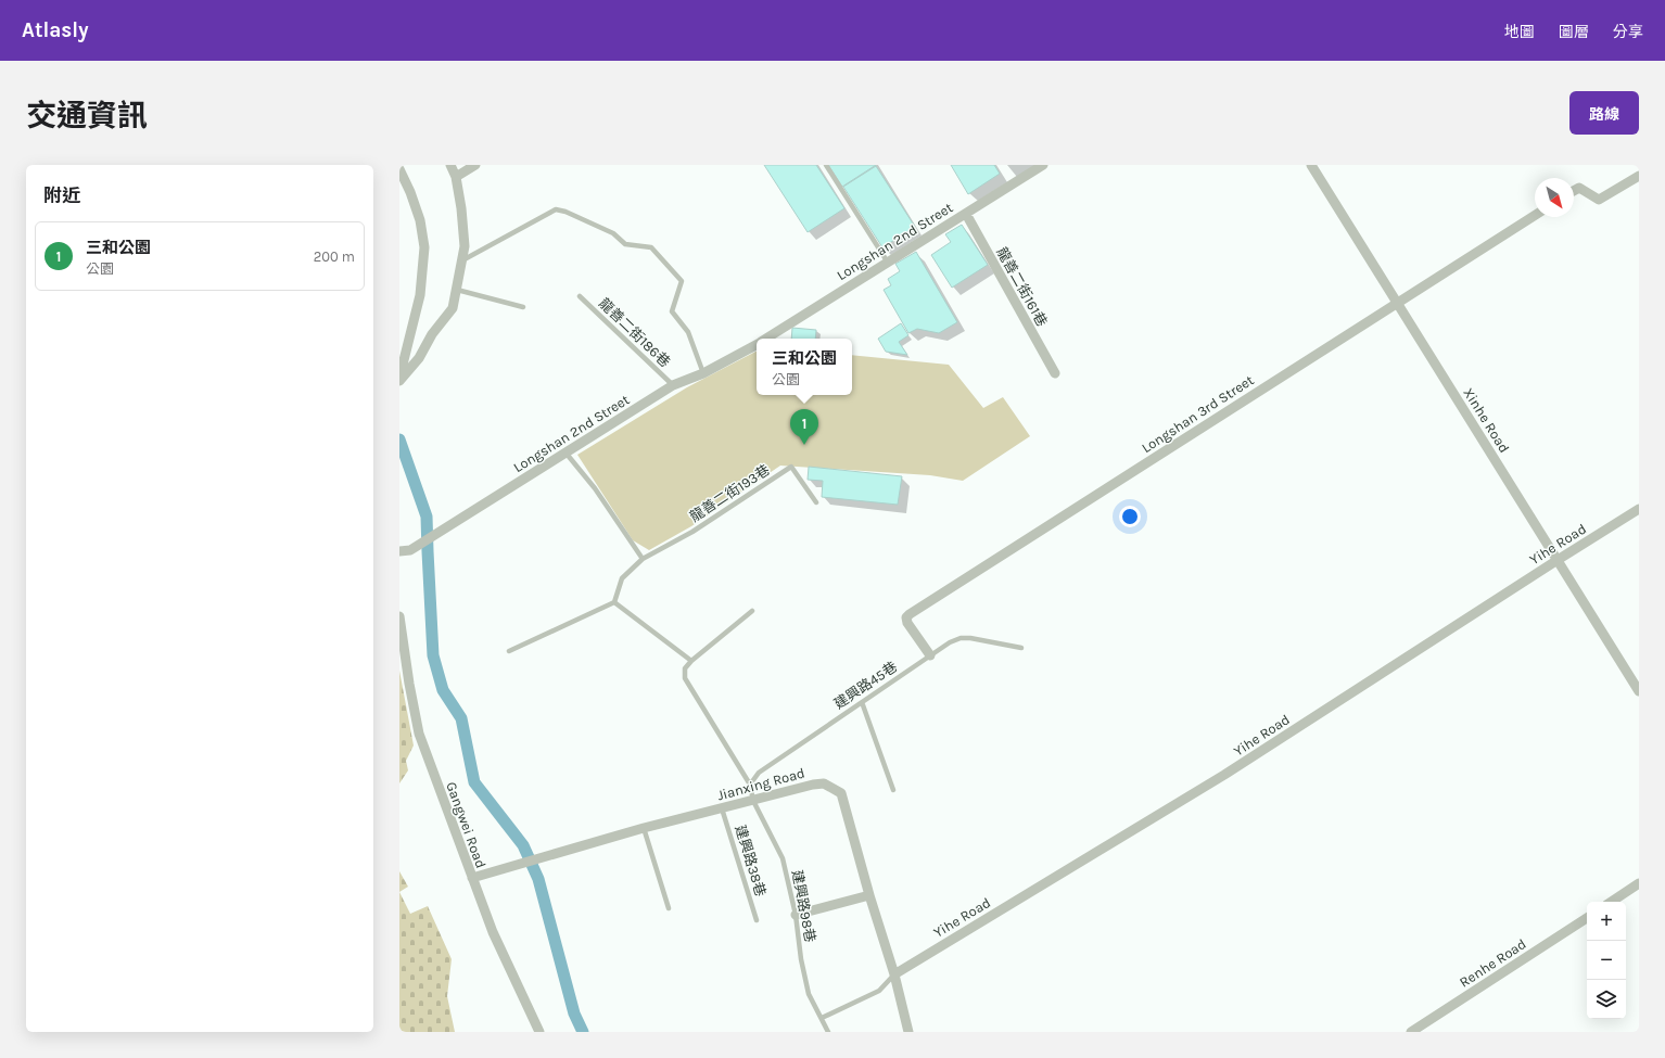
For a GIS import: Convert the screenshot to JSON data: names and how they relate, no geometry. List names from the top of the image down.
{
  "streets": {
    "street": [
      "Longshan 2nd Street",
      "龍善二街161巷",
      "Longshan 3rd Street",
      "Xinhe Road",
      "Yihe Road",
      "Jianxing Road",
      "Gangwei Road",
      "Renhe Road"
    ],
    "lane": [
      "龍善二街186巷",
      "龍善二街193巷",
      "建興路45巷",
      "建興路38巷",
      "建興路98巷"
    ]
  },
  "crossings": [
    ["Longshan 2nd Street", "龍善二街161巷"],
    ["Longshan 2nd Street", "龍善二街186巷"],
    ["Longshan 3rd Street", "Xinhe Road"],
    ["Longshan 3rd Street", "建興路45巷"],
    ["Xinhe Road", "Yihe Road"],
    ["Yihe Road", "Jianxing Road"],
    ["Jianxing Road", "Gangwei Road"],
    ["Jianxing Road", "建興路38巷"],
    ["Jianxing Road", "建興路98巷"]
  ],
  "north": "bottom right",
  "page": {
    "header": "Atlasly",
    "nav": ["地圖", "圖層", "分享"],
    "title": "交通資訊",
    "buttons": "路線",
    "heading": "附近",
    "list": [
      {
        "mark": "1",
        "name": "三和公園",
        "note": "公園",
        "value": "200 m"
      }
    ],
    "popup": ["三和公園", "公園"],
    "pins": "1",
    "map_buttons": ["+", "−"]
  }
}
